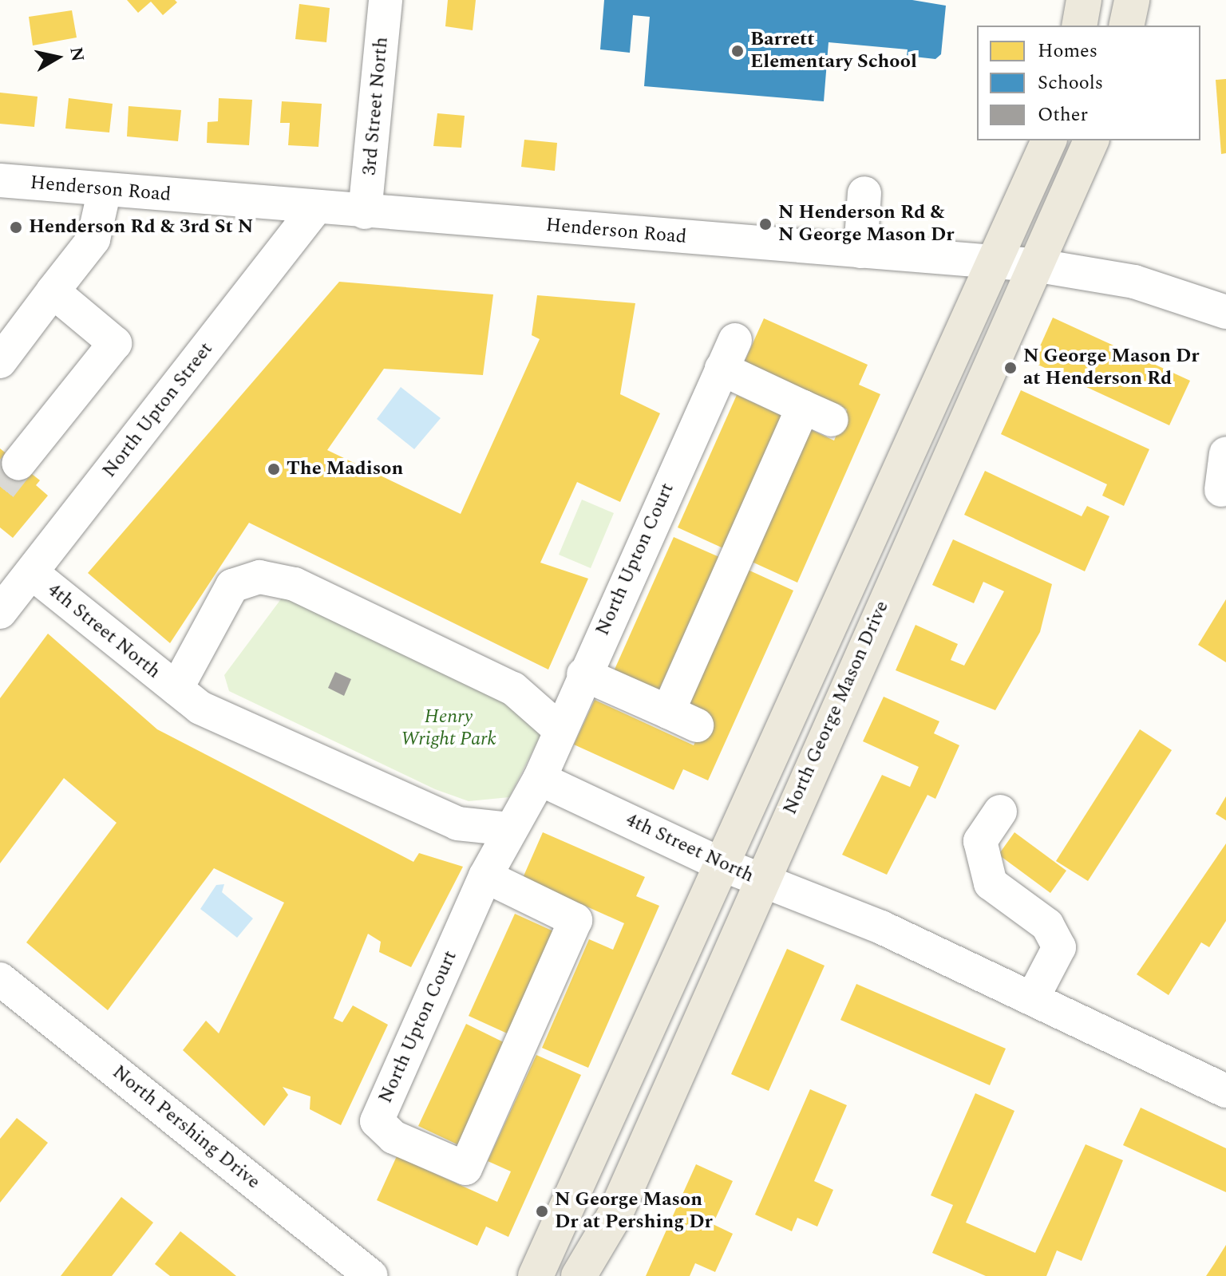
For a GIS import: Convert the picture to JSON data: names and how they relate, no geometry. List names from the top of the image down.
{
  "streets": {
    "main road": ["North George Mason Drive"],
    "street": [
      "3rd Street North",
      "Henderson Road",
      "North Upton Street",
      "North Upton Court",
      "4th Street North",
      "North Pershing Drive"
    ]
  },
  "crossings": [
    ["3rd Street North", "Henderson Road"],
    ["Henderson Road", "North Upton Street"],
    ["Henderson Road", "North George Mason Drive"],
    ["North Upton Street", "4th Street North"],
    ["North Upton Court", "4th Street North"],
    ["4th Street North", "North George Mason Drive"]
  ],
  "parks": ["Henry Wright Park"],
  "places": [
    "Barrett Elementary School",
    "N Henderson Rd & N George Mason Dr",
    "Henderson Rd & 3rd St N",
    "N George Mason Dr at Henderson Rd",
    "The Madison",
    "N George Mason Dr at Pershing Dr"
  ],
  "legend": ["Homes", "Schools", "Other"],
  "north": "right"
}
